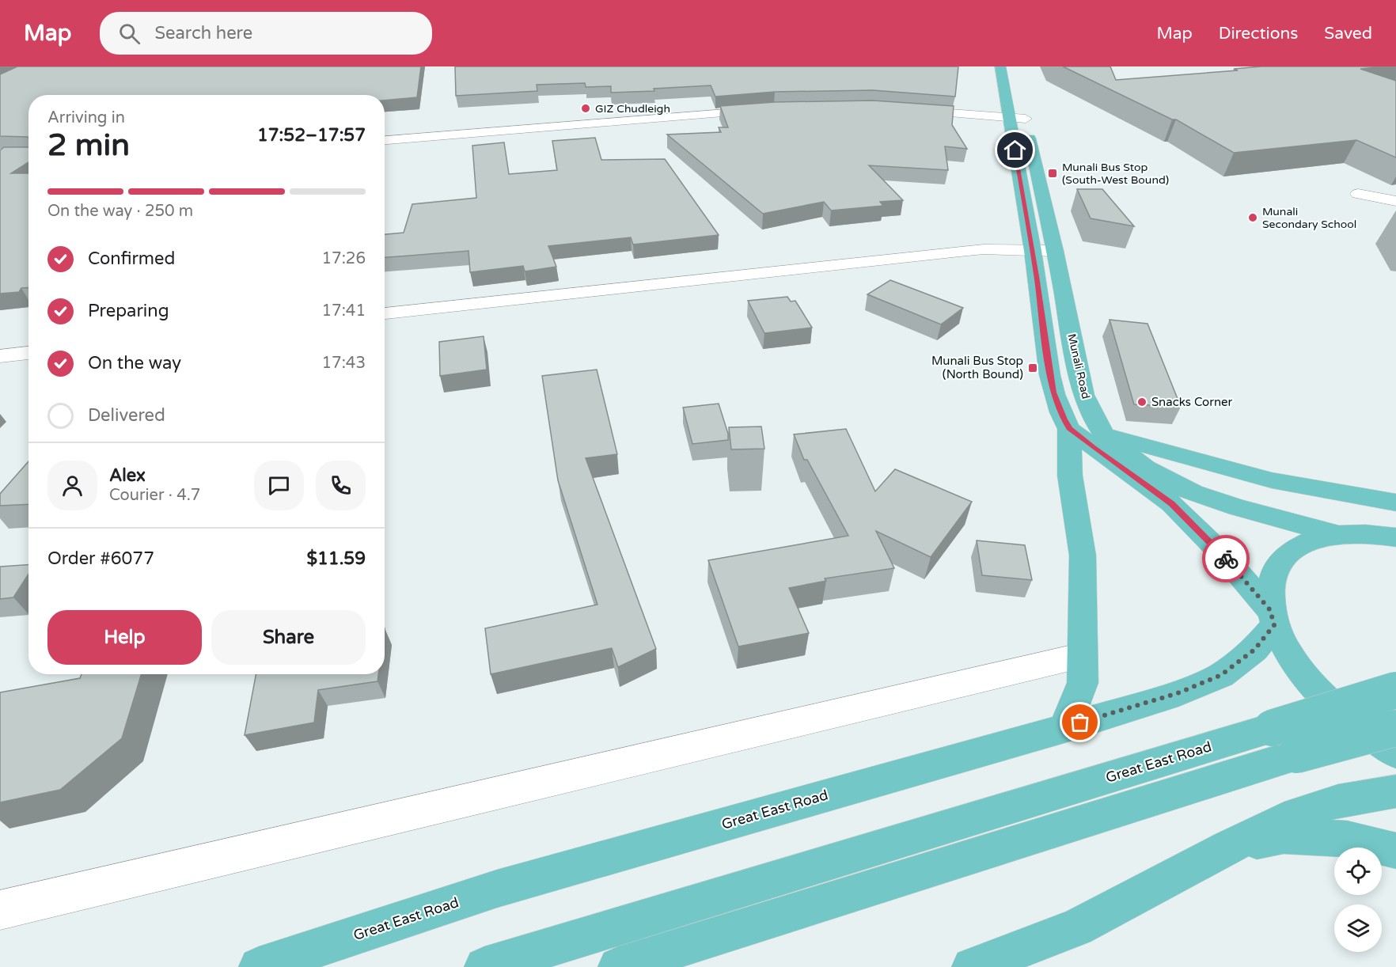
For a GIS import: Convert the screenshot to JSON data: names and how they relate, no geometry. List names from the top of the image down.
{
  "streets": {
    "main road": ["Munali Road", "Great East Road"]
  },
  "places": {
    "other": ["GIZ Chudleigh", "Munali Secondary School", "Snacks Corner"],
    "transit": ["Munali Bus Stop (South-West Bound)", "Munali Bus Stop (North Bound)"]
  },
  "page": {
    "header": "Map",
    "search": "Search here",
    "nav": ["Map", "Directions", "Saved"],
    "heading": ["2 min", "Arriving in", "17:52–17:57"],
    "panel": [
      "Alex",
      "Courier · 4.7",
      "Order #6077",
      "$11.59"
    ],
    "bar": "On the way · 250 m",
    "list": [
      ["Confirmed", "17:26"],
      ["Preparing", "17:41"],
      ["On the way", "17:43"],
      "Delivered"
    ],
    "buttons": ["Help", "Share"]
  }
}
